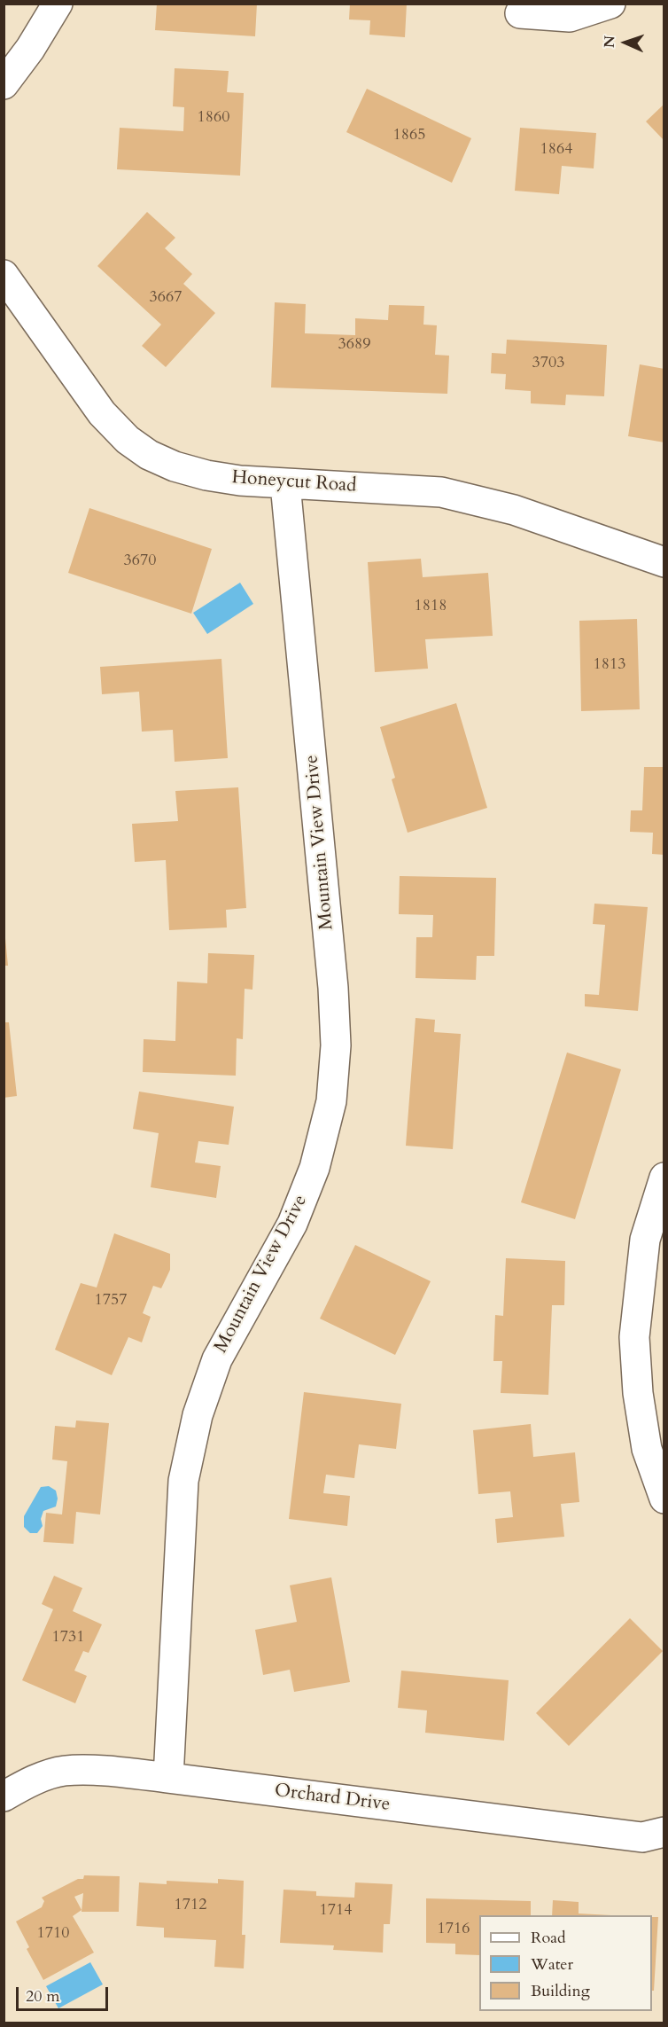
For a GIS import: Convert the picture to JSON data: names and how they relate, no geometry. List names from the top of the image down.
{
  "streets": {
    "street": ["Honeycut Road", "Mountain View Drive", "Orchard Drive"]
  },
  "crossings": [
    ["Honeycut Road", "Mountain View Drive"],
    ["Mountain View Drive", "Orchard Drive"]
  ],
  "house_numbers": [
    "1860",
    "1865",
    "1864",
    "3667",
    "3689",
    "3703",
    "3670",
    "1818",
    "1813",
    "1757",
    "1731",
    "1712",
    "1714",
    "1716",
    "1710"
  ],
  "legend": ["Road", "Water", "Building"],
  "scale_bar": "20 m",
  "north": "left"
}
